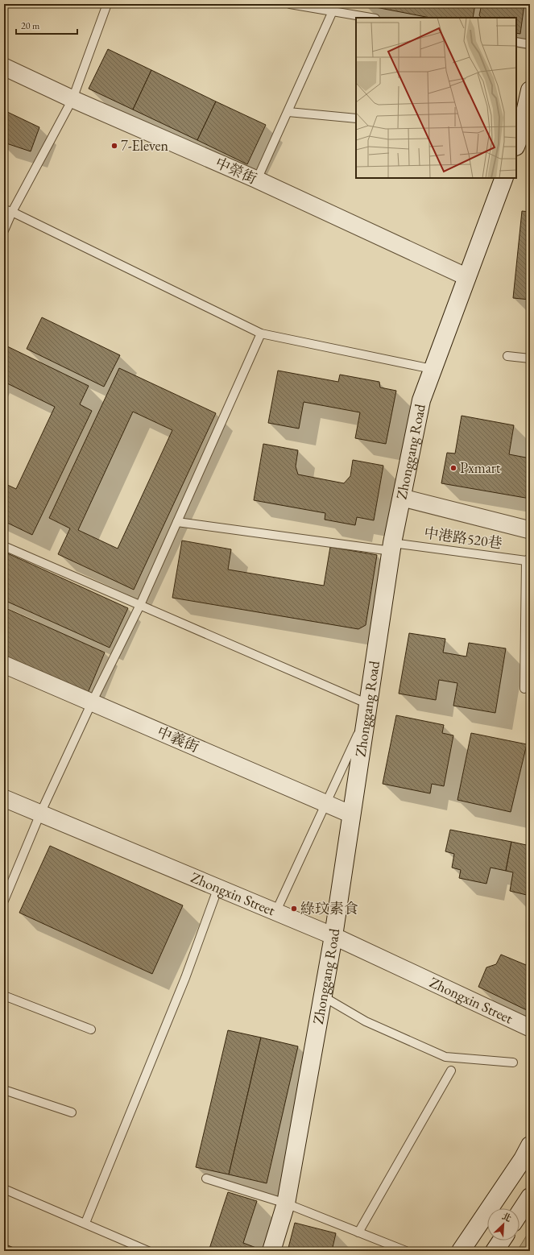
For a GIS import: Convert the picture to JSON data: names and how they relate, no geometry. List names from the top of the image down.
{
  "streets": {
    "street": [
      "中榮街",
      "Zhonggang Road",
      "中義街",
      "Zhongxin Street"
    ],
    "lane": ["中港路520巷"]
  },
  "crossings": [
    ["中榮街", "Zhonggang Road"],
    ["Zhonggang Road", "中港路520巷"],
    ["Zhonggang Road", "中義街"],
    ["Zhonggang Road", "Zhongxin Street"]
  ],
  "places": ["7-Eleven", "Pxmart", "綠玟素食"],
  "scale_bar": "20 m",
  "north": "top right"
}
